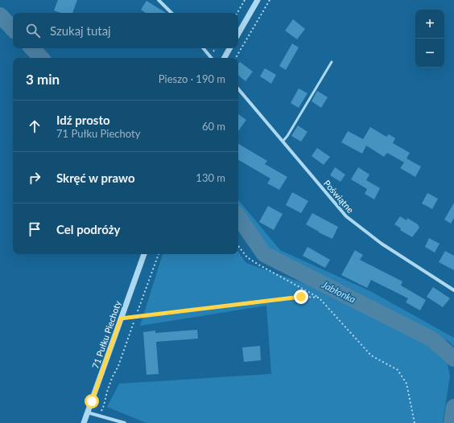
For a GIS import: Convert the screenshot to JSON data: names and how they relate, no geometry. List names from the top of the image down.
{
  "streets": {
    "street": ["Poświątne", "71 Pułku Piechoty"]
  },
  "water": ["Jabłonka"],
  "page": {
    "map_buttons": ["+", "−"],
    "search": "Szukaj tutaj",
    "heading": ["3 min", "Pieszo · 190 m"],
    "list": [
      ["Idź prosto", "71 Pułku Piechoty", "60 m"],
      ["Skręć w prawo", "130 m"],
      "Cel podróży"
    ]
  }
}
